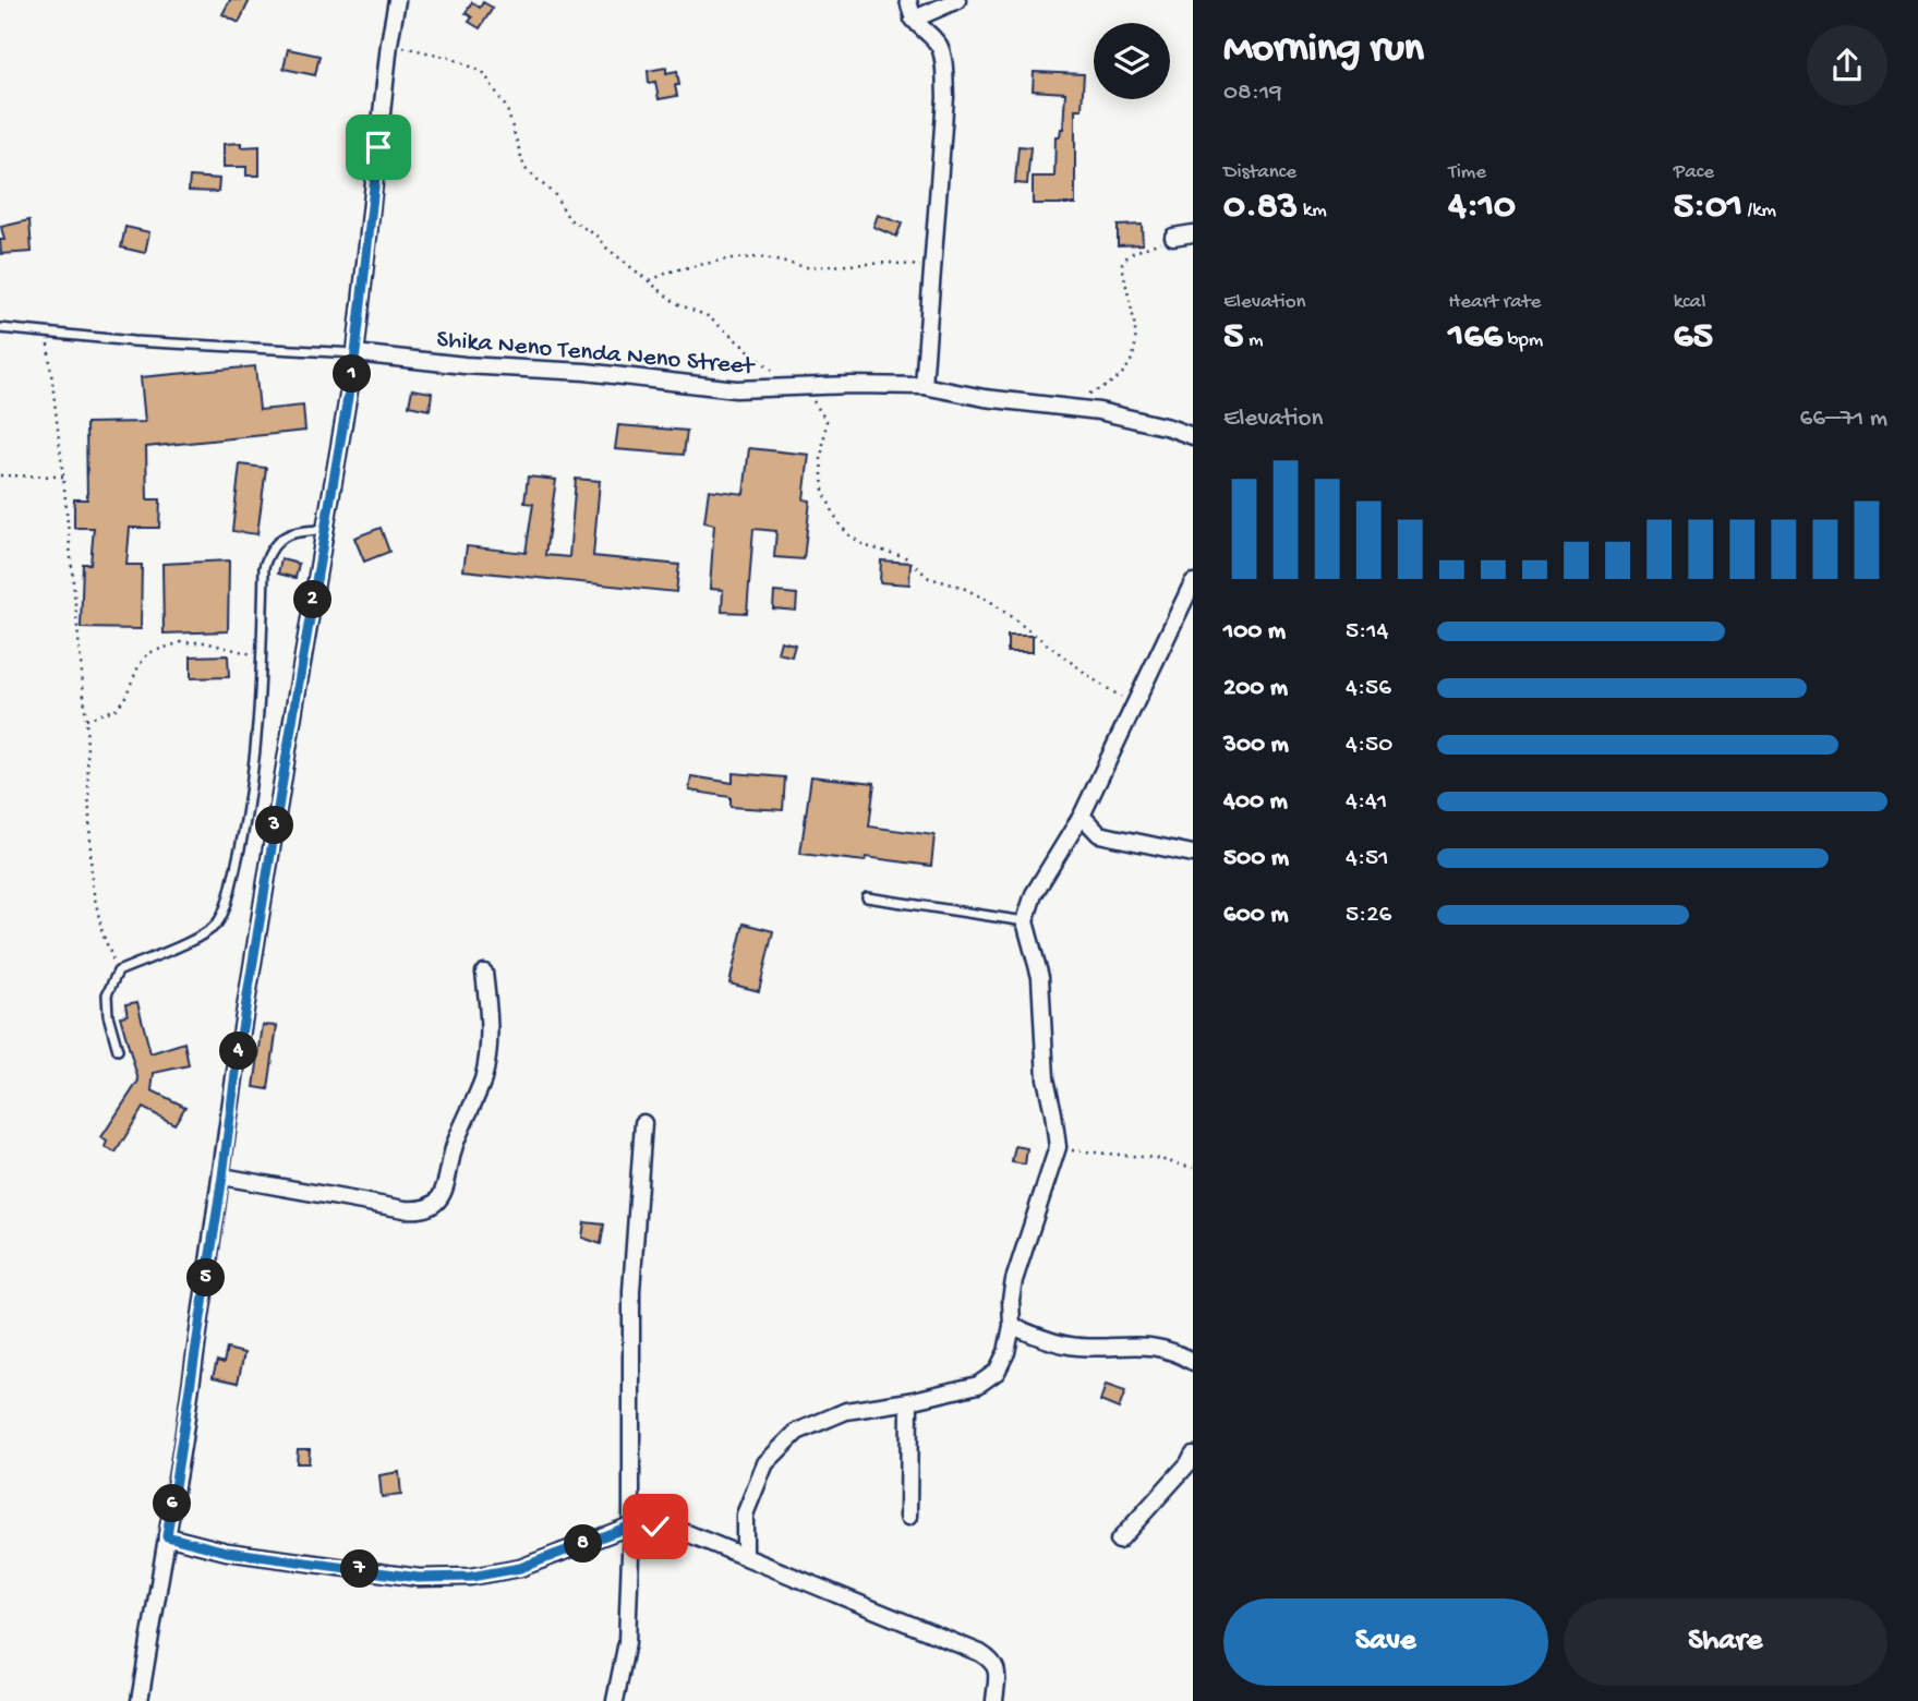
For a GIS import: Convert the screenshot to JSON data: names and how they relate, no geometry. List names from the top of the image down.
{
  "streets": {
    "street": ["Shika Neno Tenda Neno Street"]
  },
  "page": {
    "heading": ["Morning run", "08:19"],
    "stats": [
      ["Distance", "0.83 km"],
      ["Time", "4:10"],
      ["Pace", "5:01 /km"],
      ["Elevation", "5 m"],
      ["Heart rate", "166 bpm"],
      ["kcal", "65"]
    ],
    "pins": [
      "1",
      "2",
      "3",
      "4",
      "5",
      "6",
      "8",
      "7"
    ],
    "chart": ["Elevation", "66–71 m"],
    "list": [
      {
        "name": "100 m",
        "note": "5:14"
      },
      {
        "name": "200 m",
        "note": "4:56"
      },
      {
        "name": "300 m",
        "note": "4:50"
      },
      {
        "name": "400 m",
        "note": "4:41"
      },
      {
        "name": "500 m",
        "note": "4:51"
      },
      {
        "name": "600 m",
        "note": "5:26"
      }
    ],
    "buttons": ["Save", "Share"]
  }
}
